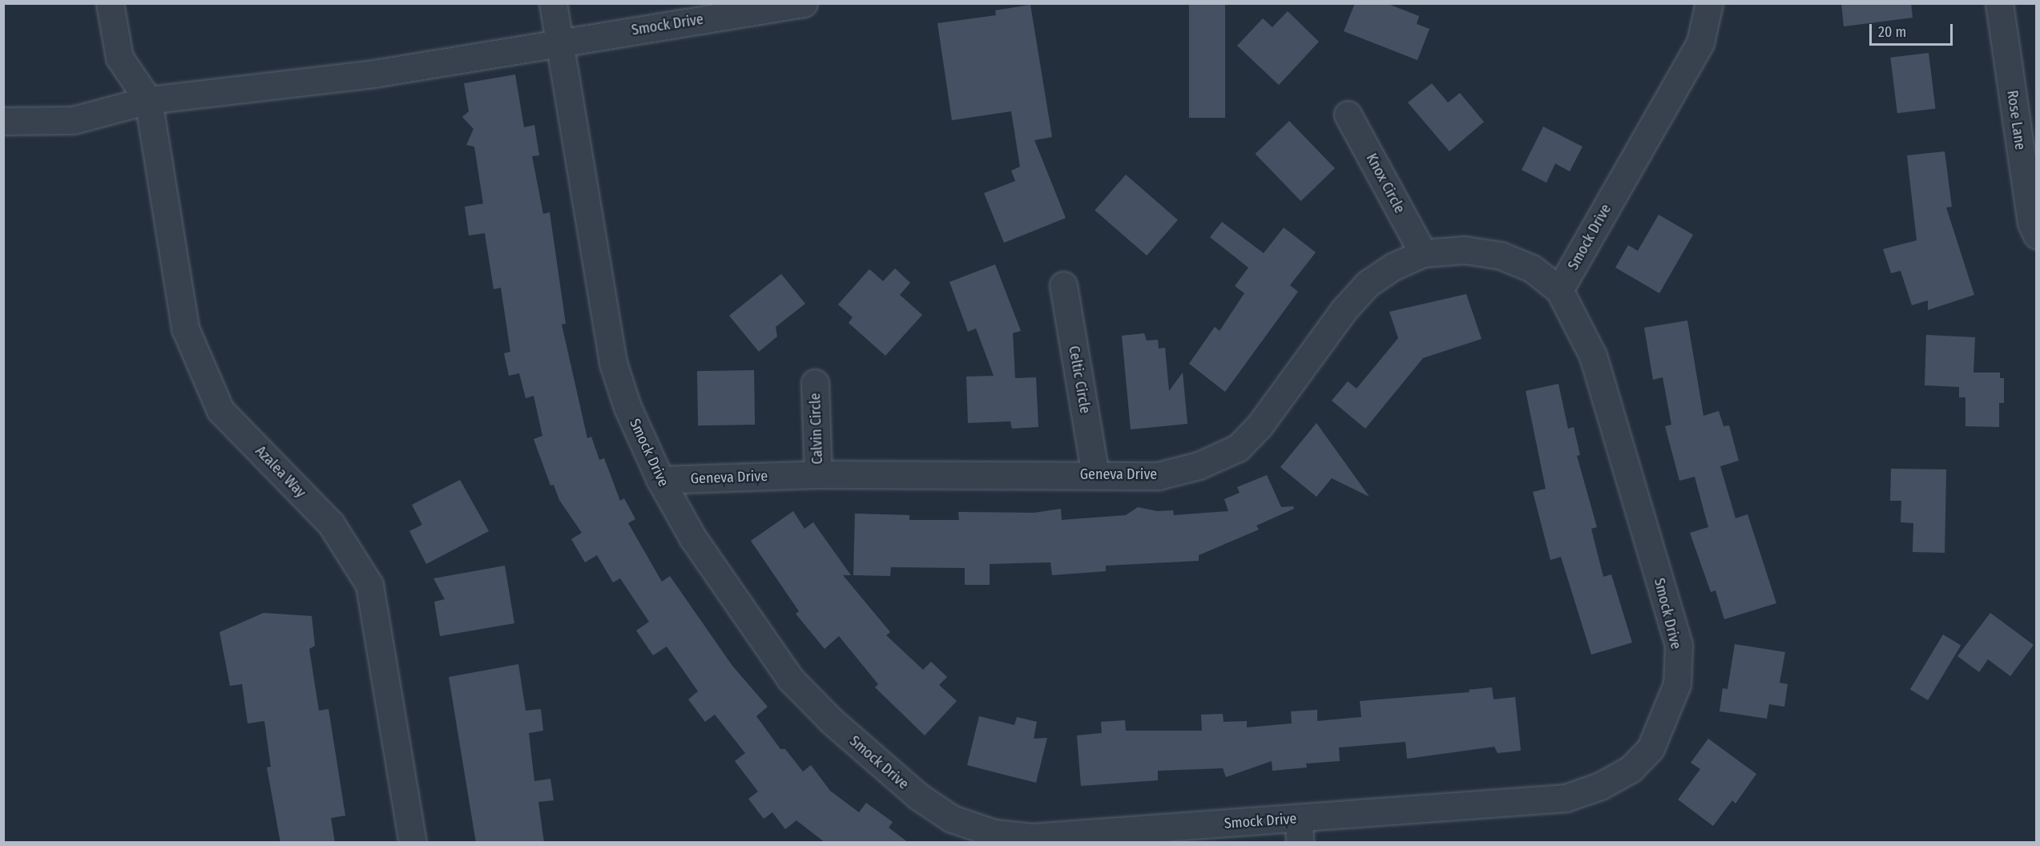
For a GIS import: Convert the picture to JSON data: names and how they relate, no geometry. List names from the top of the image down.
{
  "streets": {
    "street": [
      "Smock Drive",
      "Rose Lane",
      "Knox Circle",
      "Celtic Circle",
      "Calvin Circle",
      "Azalea Way",
      "Geneva Drive"
    ]
  },
  "crossings": [
    ["Smock Drive", "Geneva Drive"],
    ["Knox Circle", "Geneva Drive"],
    ["Celtic Circle", "Geneva Drive"],
    ["Calvin Circle", "Geneva Drive"]
  ],
  "scale_bar": "20 m"
}
